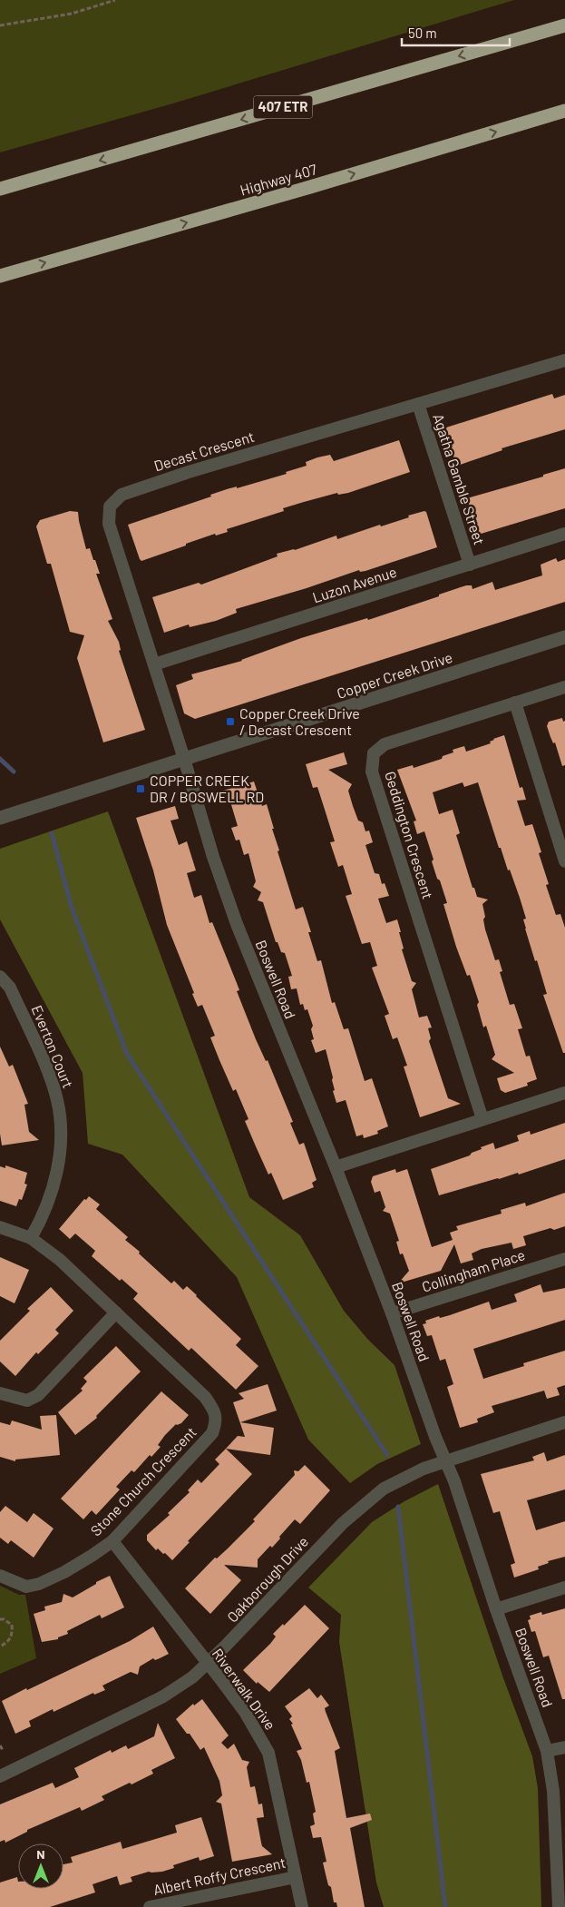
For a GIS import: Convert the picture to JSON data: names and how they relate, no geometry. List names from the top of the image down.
{
  "streets": {
    "highway": ["407 ETR", "Highway 407"],
    "street": [
      "Decast Crescent",
      "Agatha Gamble Street",
      "Luzon Avenue",
      "Copper Creek Drive",
      "Geddington Crescent",
      "Boswell Road",
      "Everton Court",
      "Collingham Place",
      "Stone Church Crescent",
      "Oakborough Drive",
      "Riverwalk Drive",
      "Albert Roffy Crescent"
    ]
  },
  "crossings": [
    ["Decast Crescent", "Agatha Gamble Street"],
    ["Decast Crescent", "Luzon Avenue"],
    ["Decast Crescent", "Copper Creek Drive"],
    ["Decast Crescent", "Boswell Road"],
    ["Agatha Gamble Street", "Luzon Avenue"],
    ["Copper Creek Drive", "Boswell Road"],
    ["Boswell Road", "Collingham Place"],
    ["Boswell Road", "Oakborough Drive"],
    ["Everton Court", "Stone Church Crescent"],
    ["Stone Church Crescent", "Riverwalk Drive"],
    ["Oakborough Drive", "Riverwalk Drive"],
    ["Riverwalk Drive", "Albert Roffy Crescent"]
  ],
  "places": {
    "transit": ["Copper Creek Drive / Decast Crescent", "COPPER CREEK DR / BOSWELL RD"]
  },
  "scale_bar": "50 m",
  "north": "top"
}
